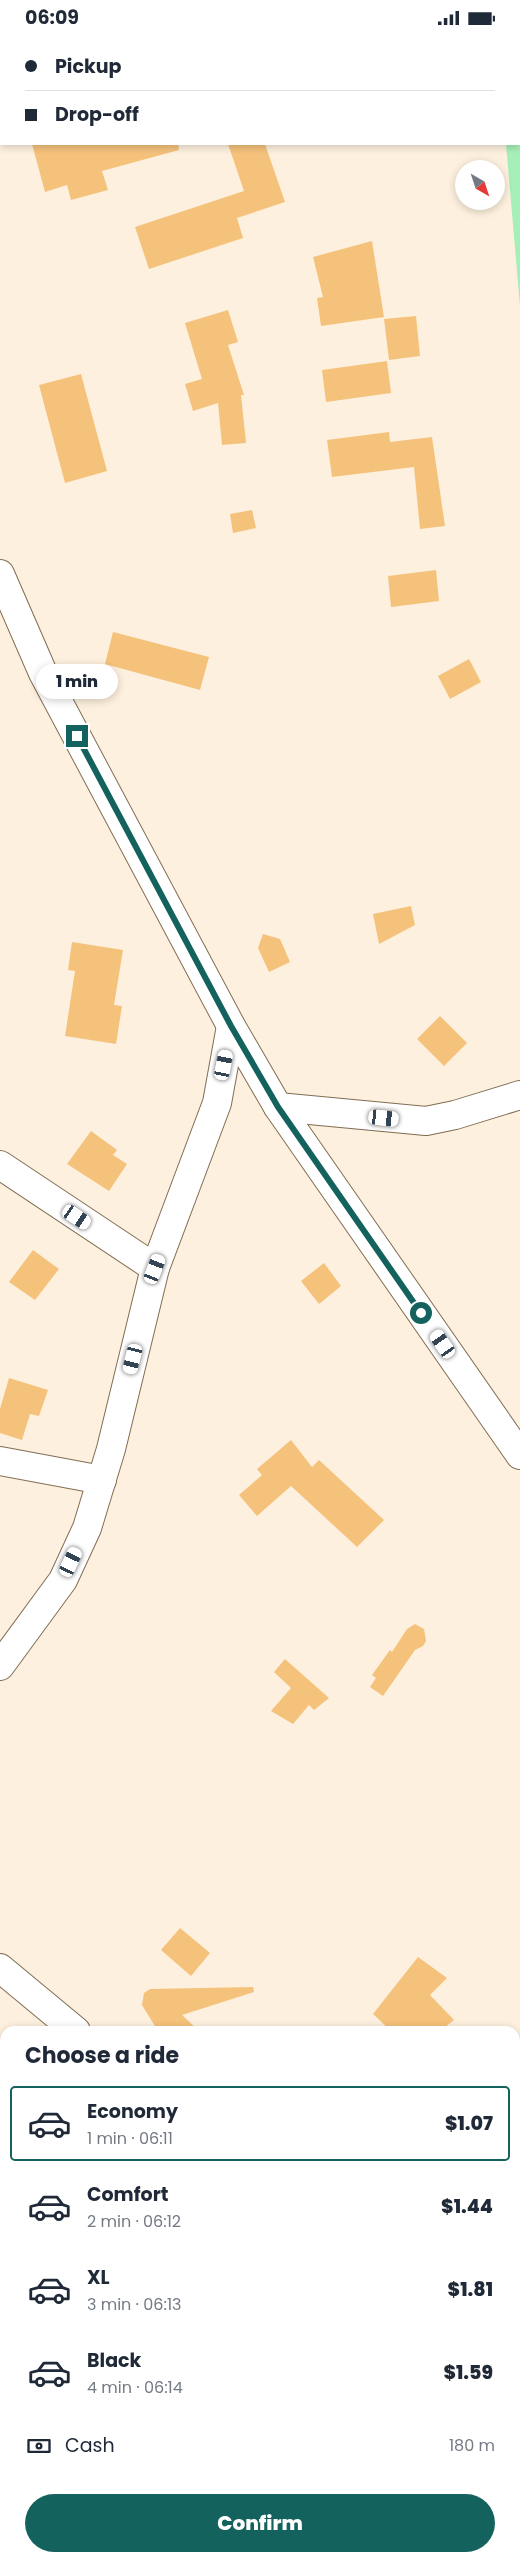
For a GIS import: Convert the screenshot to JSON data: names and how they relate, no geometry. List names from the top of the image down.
{
  "north": "bottom right",
  "page": {
    "status": "06:09",
    "banner": ["Pickup", "Drop-off"],
    "bubble": "1 min",
    "heading": "Choose a ride",
    "list": [
      {
        "name": "Economy",
        "note": "1 min · 06:11",
        "value": "$1.07"
      },
      {
        "name": "Comfort",
        "note": "2 min · 06:12",
        "value": "$1.44"
      },
      {
        "name": "XL",
        "note": "3 min · 06:13",
        "value": "$1.81"
      },
      {
        "name": "Black",
        "note": "4 min · 06:14",
        "value": "$1.59"
      }
    ],
    "pay": ["Cash", "180 m"],
    "buttons": "Confirm"
  }
}
